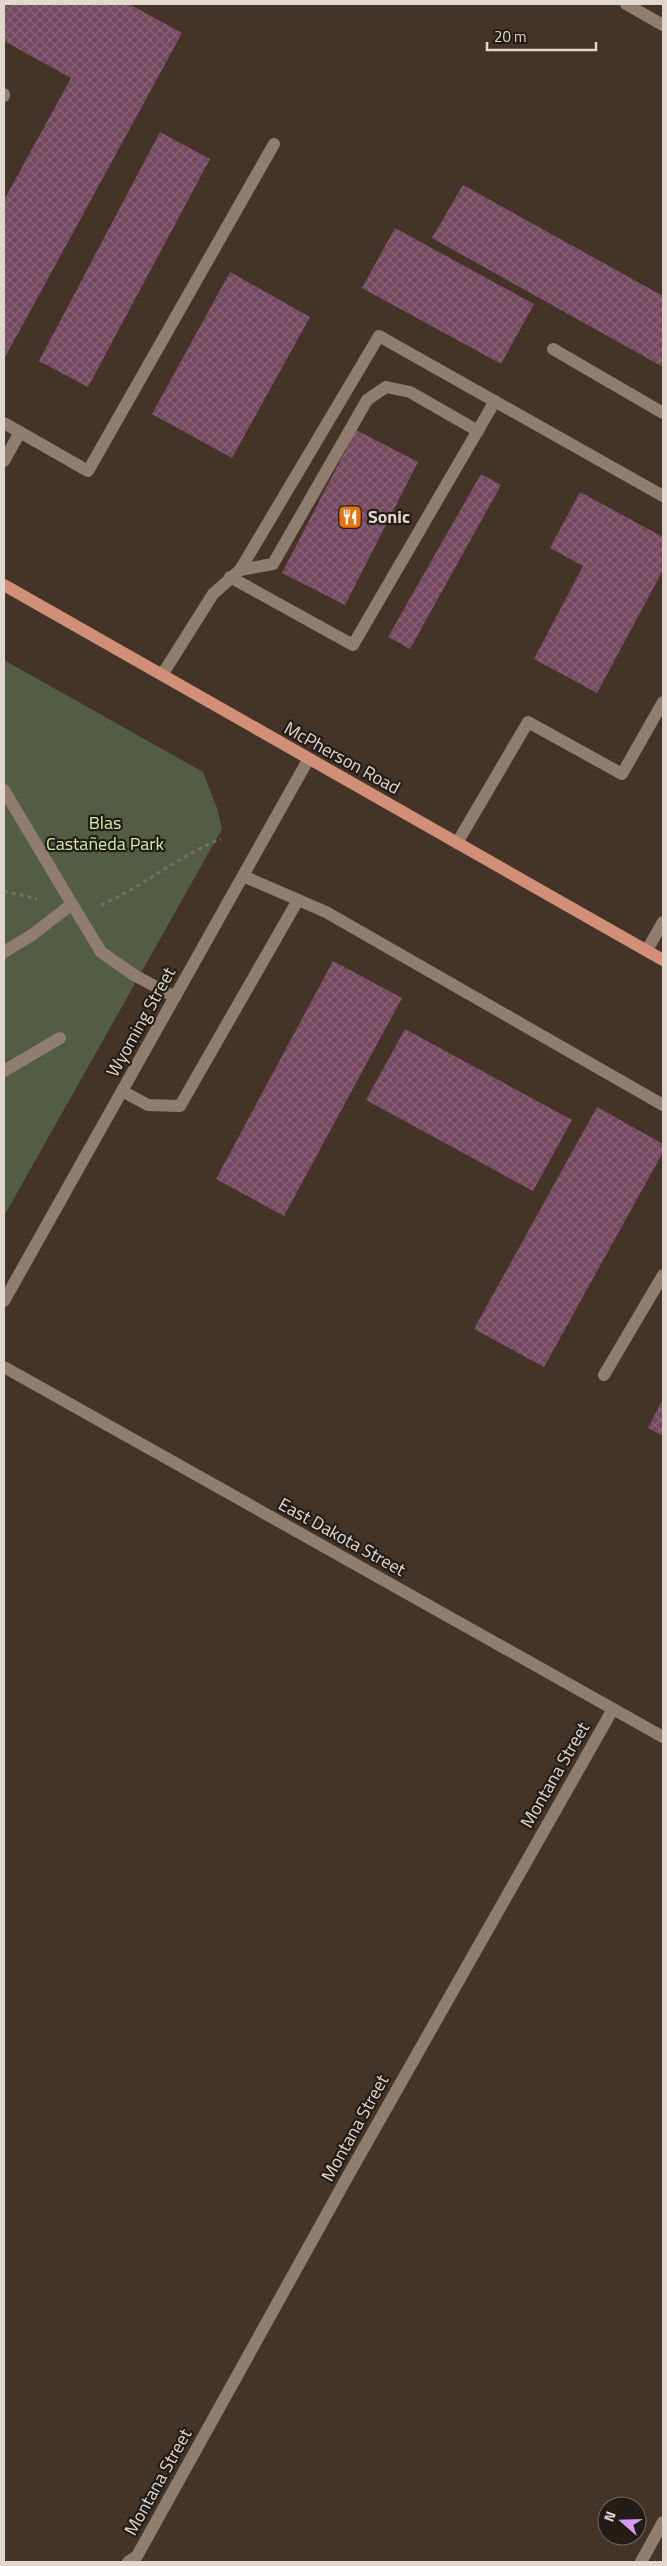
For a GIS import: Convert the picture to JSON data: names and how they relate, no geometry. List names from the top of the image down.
{
  "streets": {
    "main road": ["McPherson Road"],
    "street": ["Wyoming Street", "East Dakota Street", "Montana Street"]
  },
  "crossings": [
    ["McPherson Road", "Wyoming Street"],
    ["East Dakota Street", "Montana Street"]
  ],
  "parks": ["Blas Castañeda Park"],
  "places": {
    "restaurant": ["Sonic"]
  },
  "scale_bar": "20 m",
  "north": "left"
}
